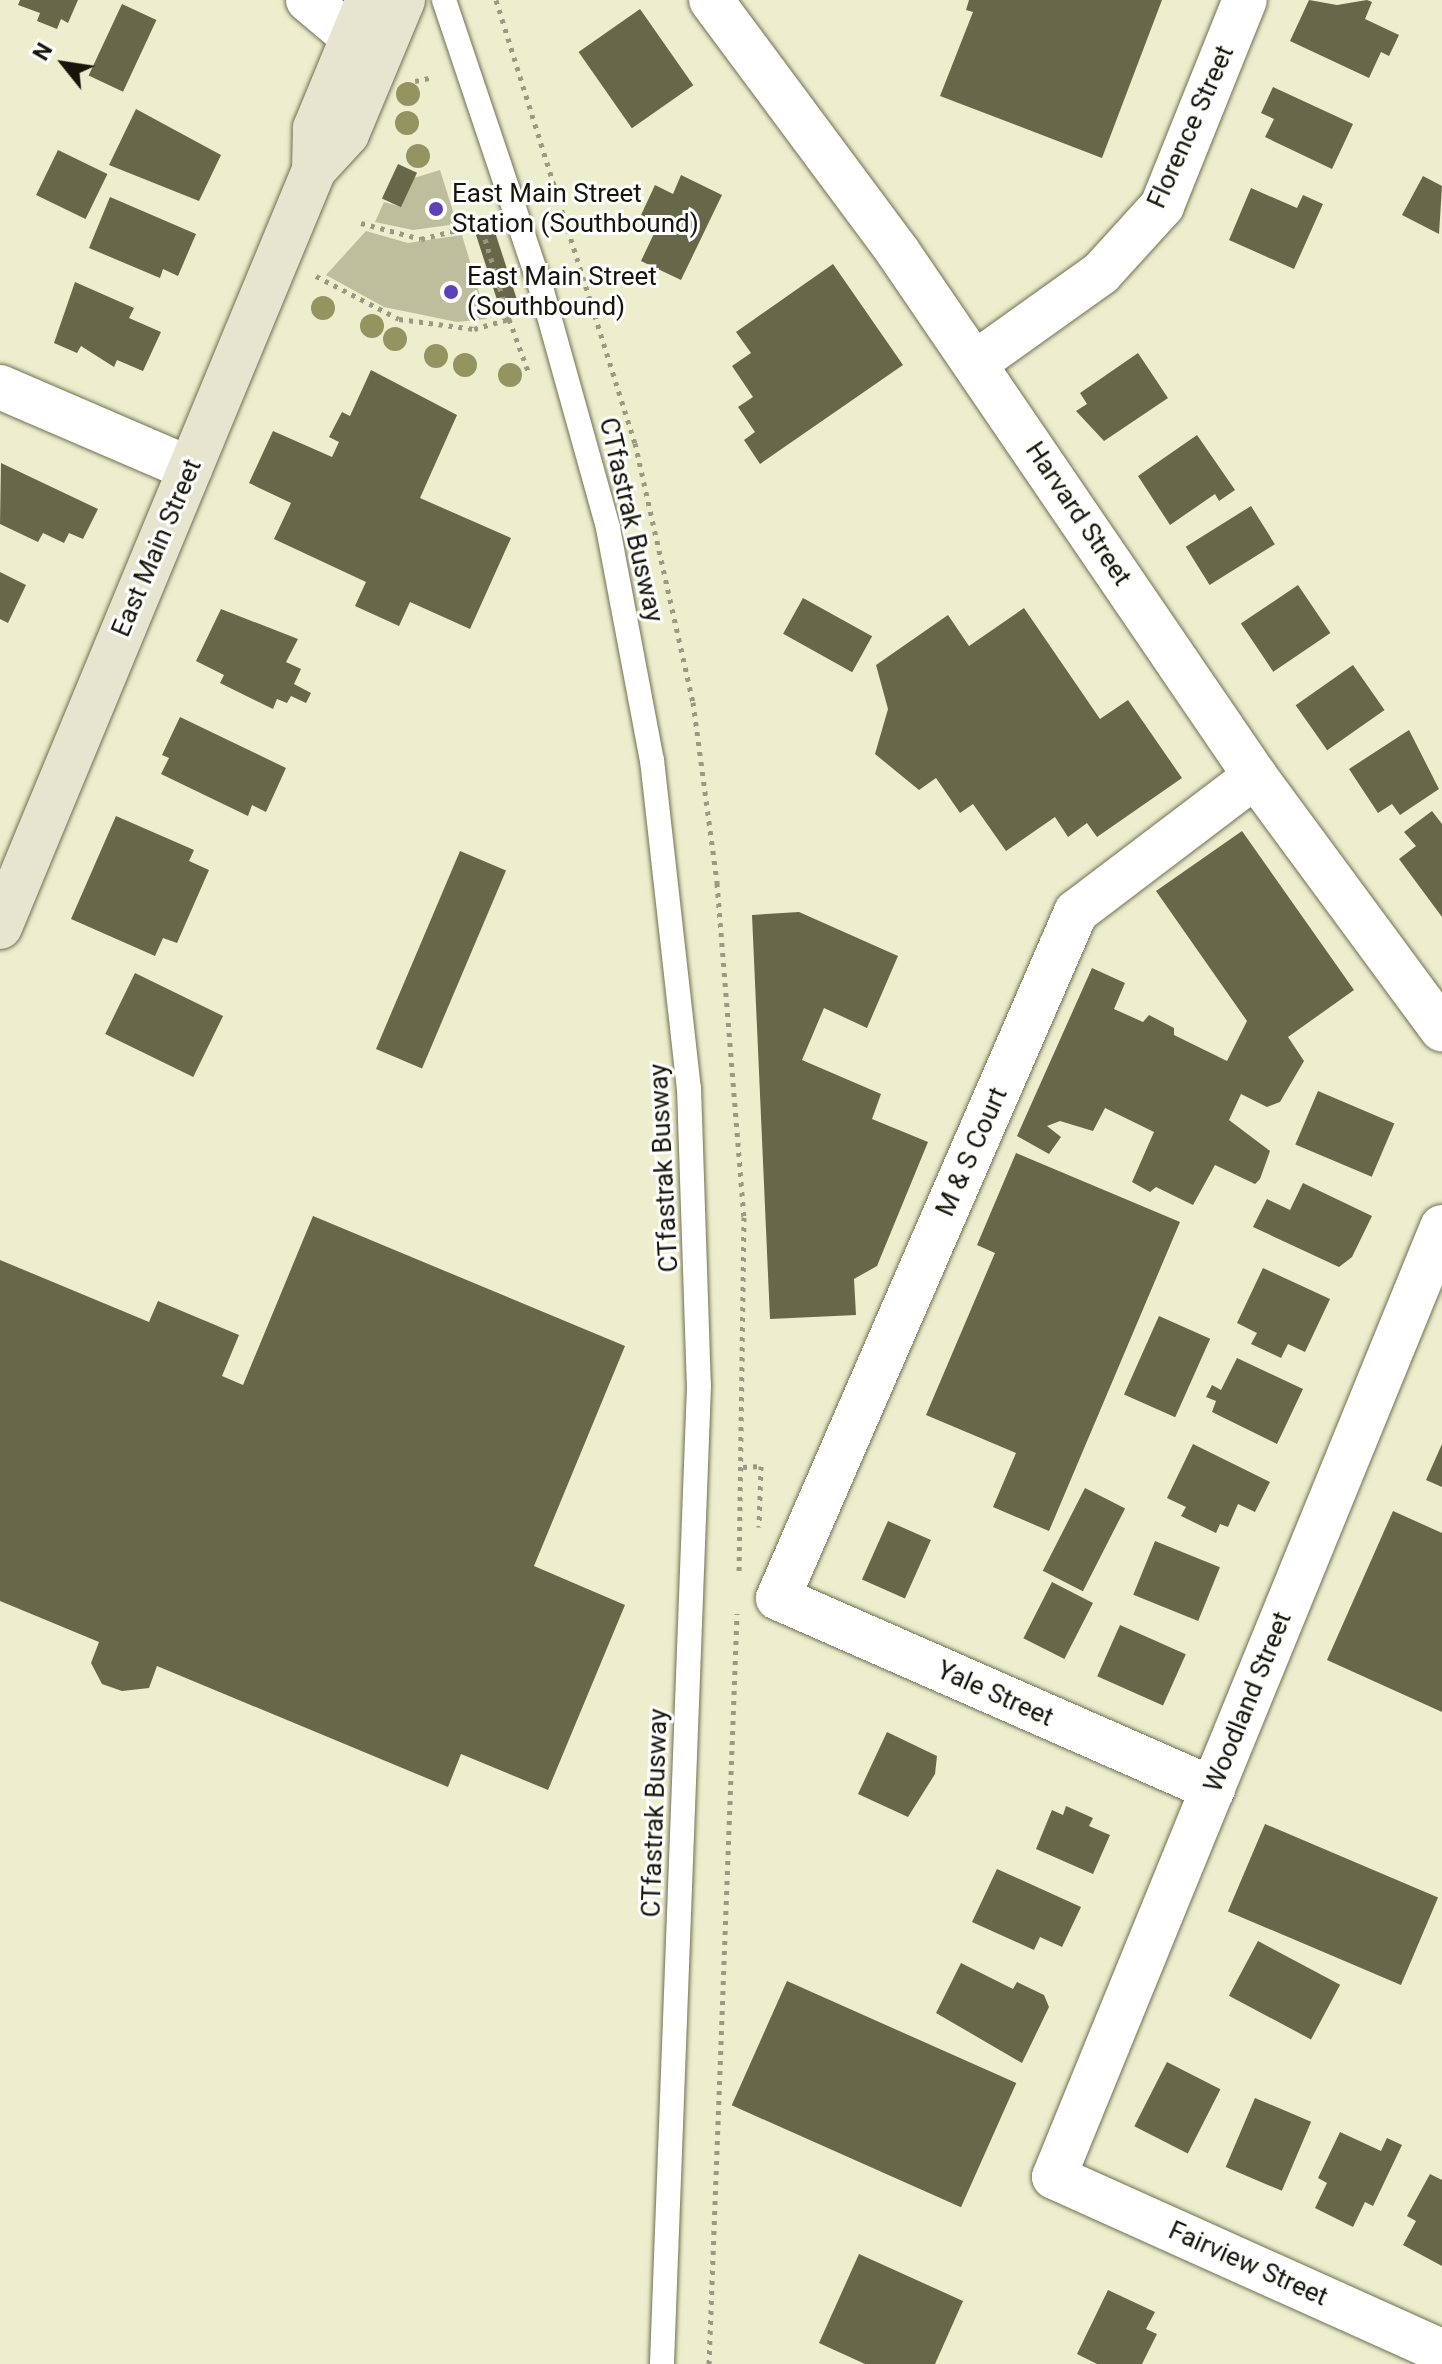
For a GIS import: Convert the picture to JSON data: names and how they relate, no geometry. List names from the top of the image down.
{
  "streets": {
    "main road": ["East Main Street"],
    "street": [
      "Florence Street",
      "Harvard Street",
      "M & S Court",
      "Yale Street",
      "Woodland Street",
      "Fairview Street"
    ],
    "lane": ["CTfastrak Busway"]
  },
  "crossings": [
    ["Florence Street", "Harvard Street"],
    ["Harvard Street", "M & S Court"],
    ["M & S Court", "Yale Street"],
    ["Yale Street", "Woodland Street"],
    ["Woodland Street", "Fairview Street"]
  ],
  "places": ["East Main Street Station (Southbound)", "East Main Street (Southbound)"],
  "north": "top left"
}
